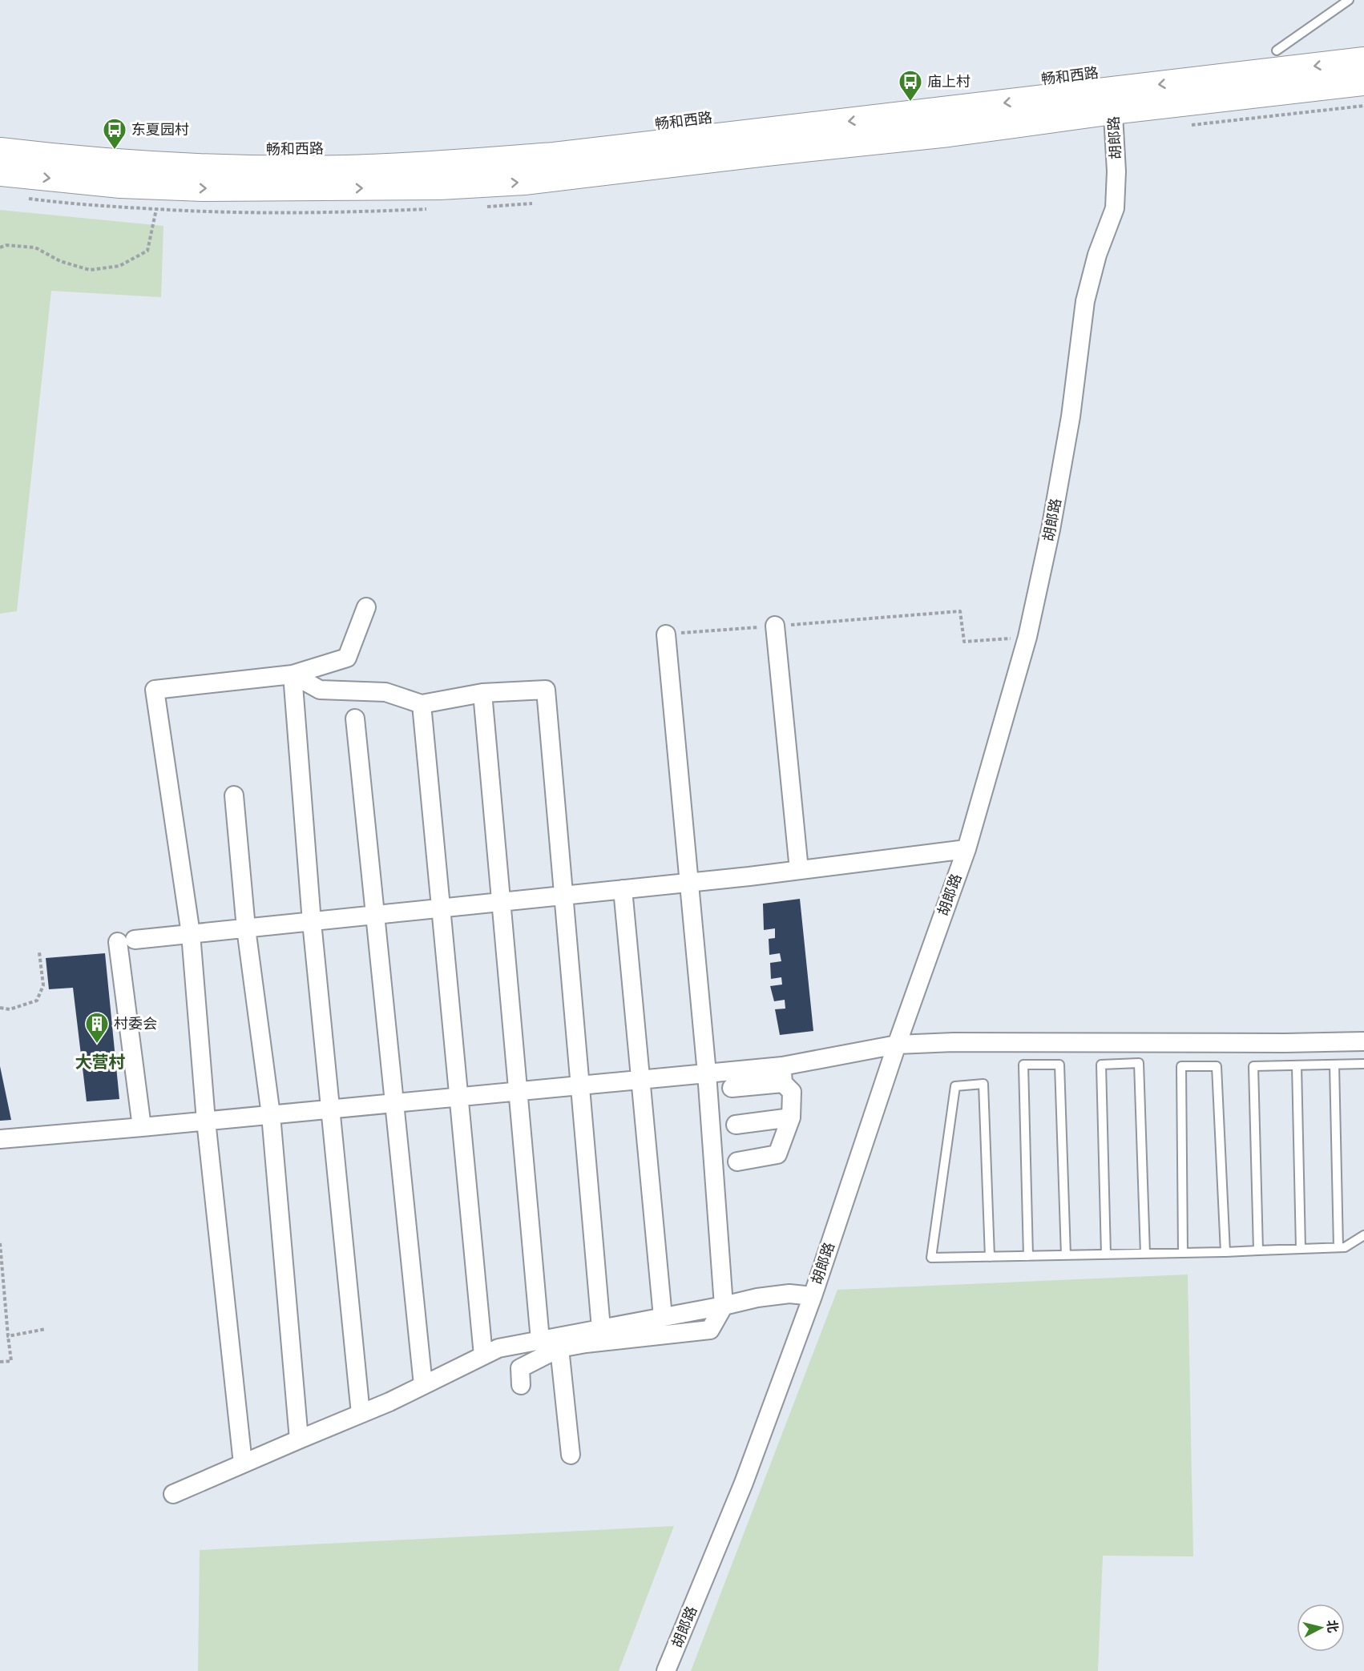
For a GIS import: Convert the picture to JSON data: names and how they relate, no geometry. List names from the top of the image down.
{
  "streets": {
    "main road": ["畅和西路"],
    "street": ["胡郎路"]
  },
  "crossings": [
    ["畅和西路", "胡郎路"]
  ],
  "districts": ["大营村"],
  "places": {
    "bus stop": ["庙上村", "东夏园村"],
    "building": ["村委会"]
  },
  "north": "right"
}
